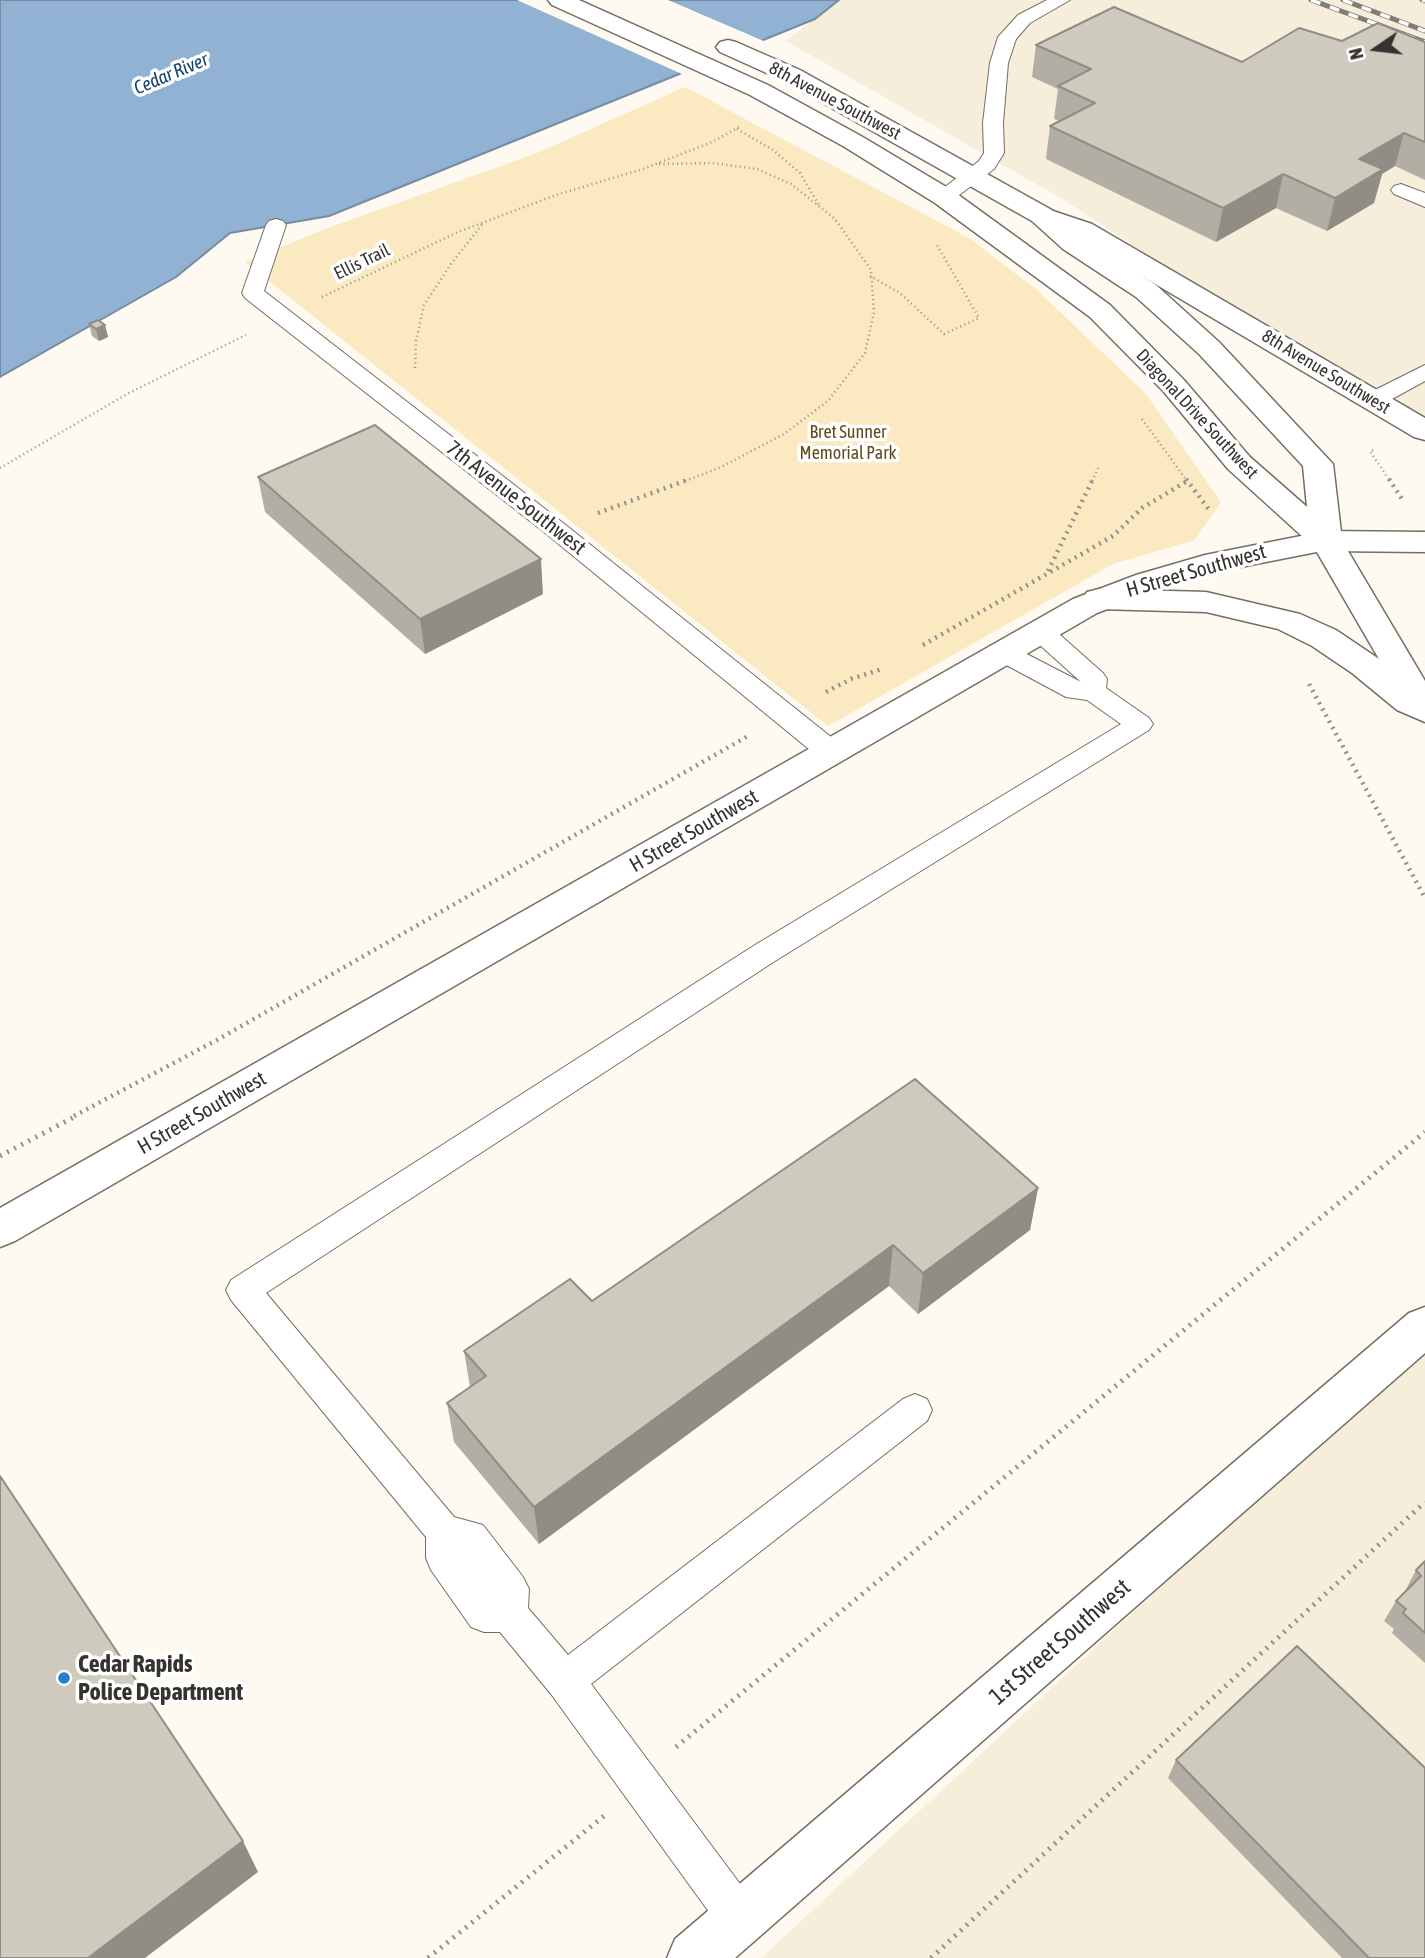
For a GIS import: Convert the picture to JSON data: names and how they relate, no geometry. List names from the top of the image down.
{
  "streets": {
    "main road": [
      "8th Avenue Southwest",
      "Diagonal Drive Southwest",
      "H Street Southwest",
      "1st Street Southwest"
    ],
    "lane": ["7th Avenue Southwest"],
    "path": ["Ellis Trail"]
  },
  "crossings": [
    ["8th Avenue Southwest", "Diagonal Drive Southwest"],
    ["8th Avenue Southwest", "H Street Southwest"],
    ["Ellis Trail", "7th Avenue Southwest"],
    ["Diagonal Drive Southwest", "H Street Southwest"],
    ["7th Avenue Southwest", "H Street Southwest"]
  ],
  "water": ["Cedar River"],
  "parks": ["Bret Sunner Memorial Park"],
  "places": ["Cedar Rapids Police Department"],
  "north": "left"
}
